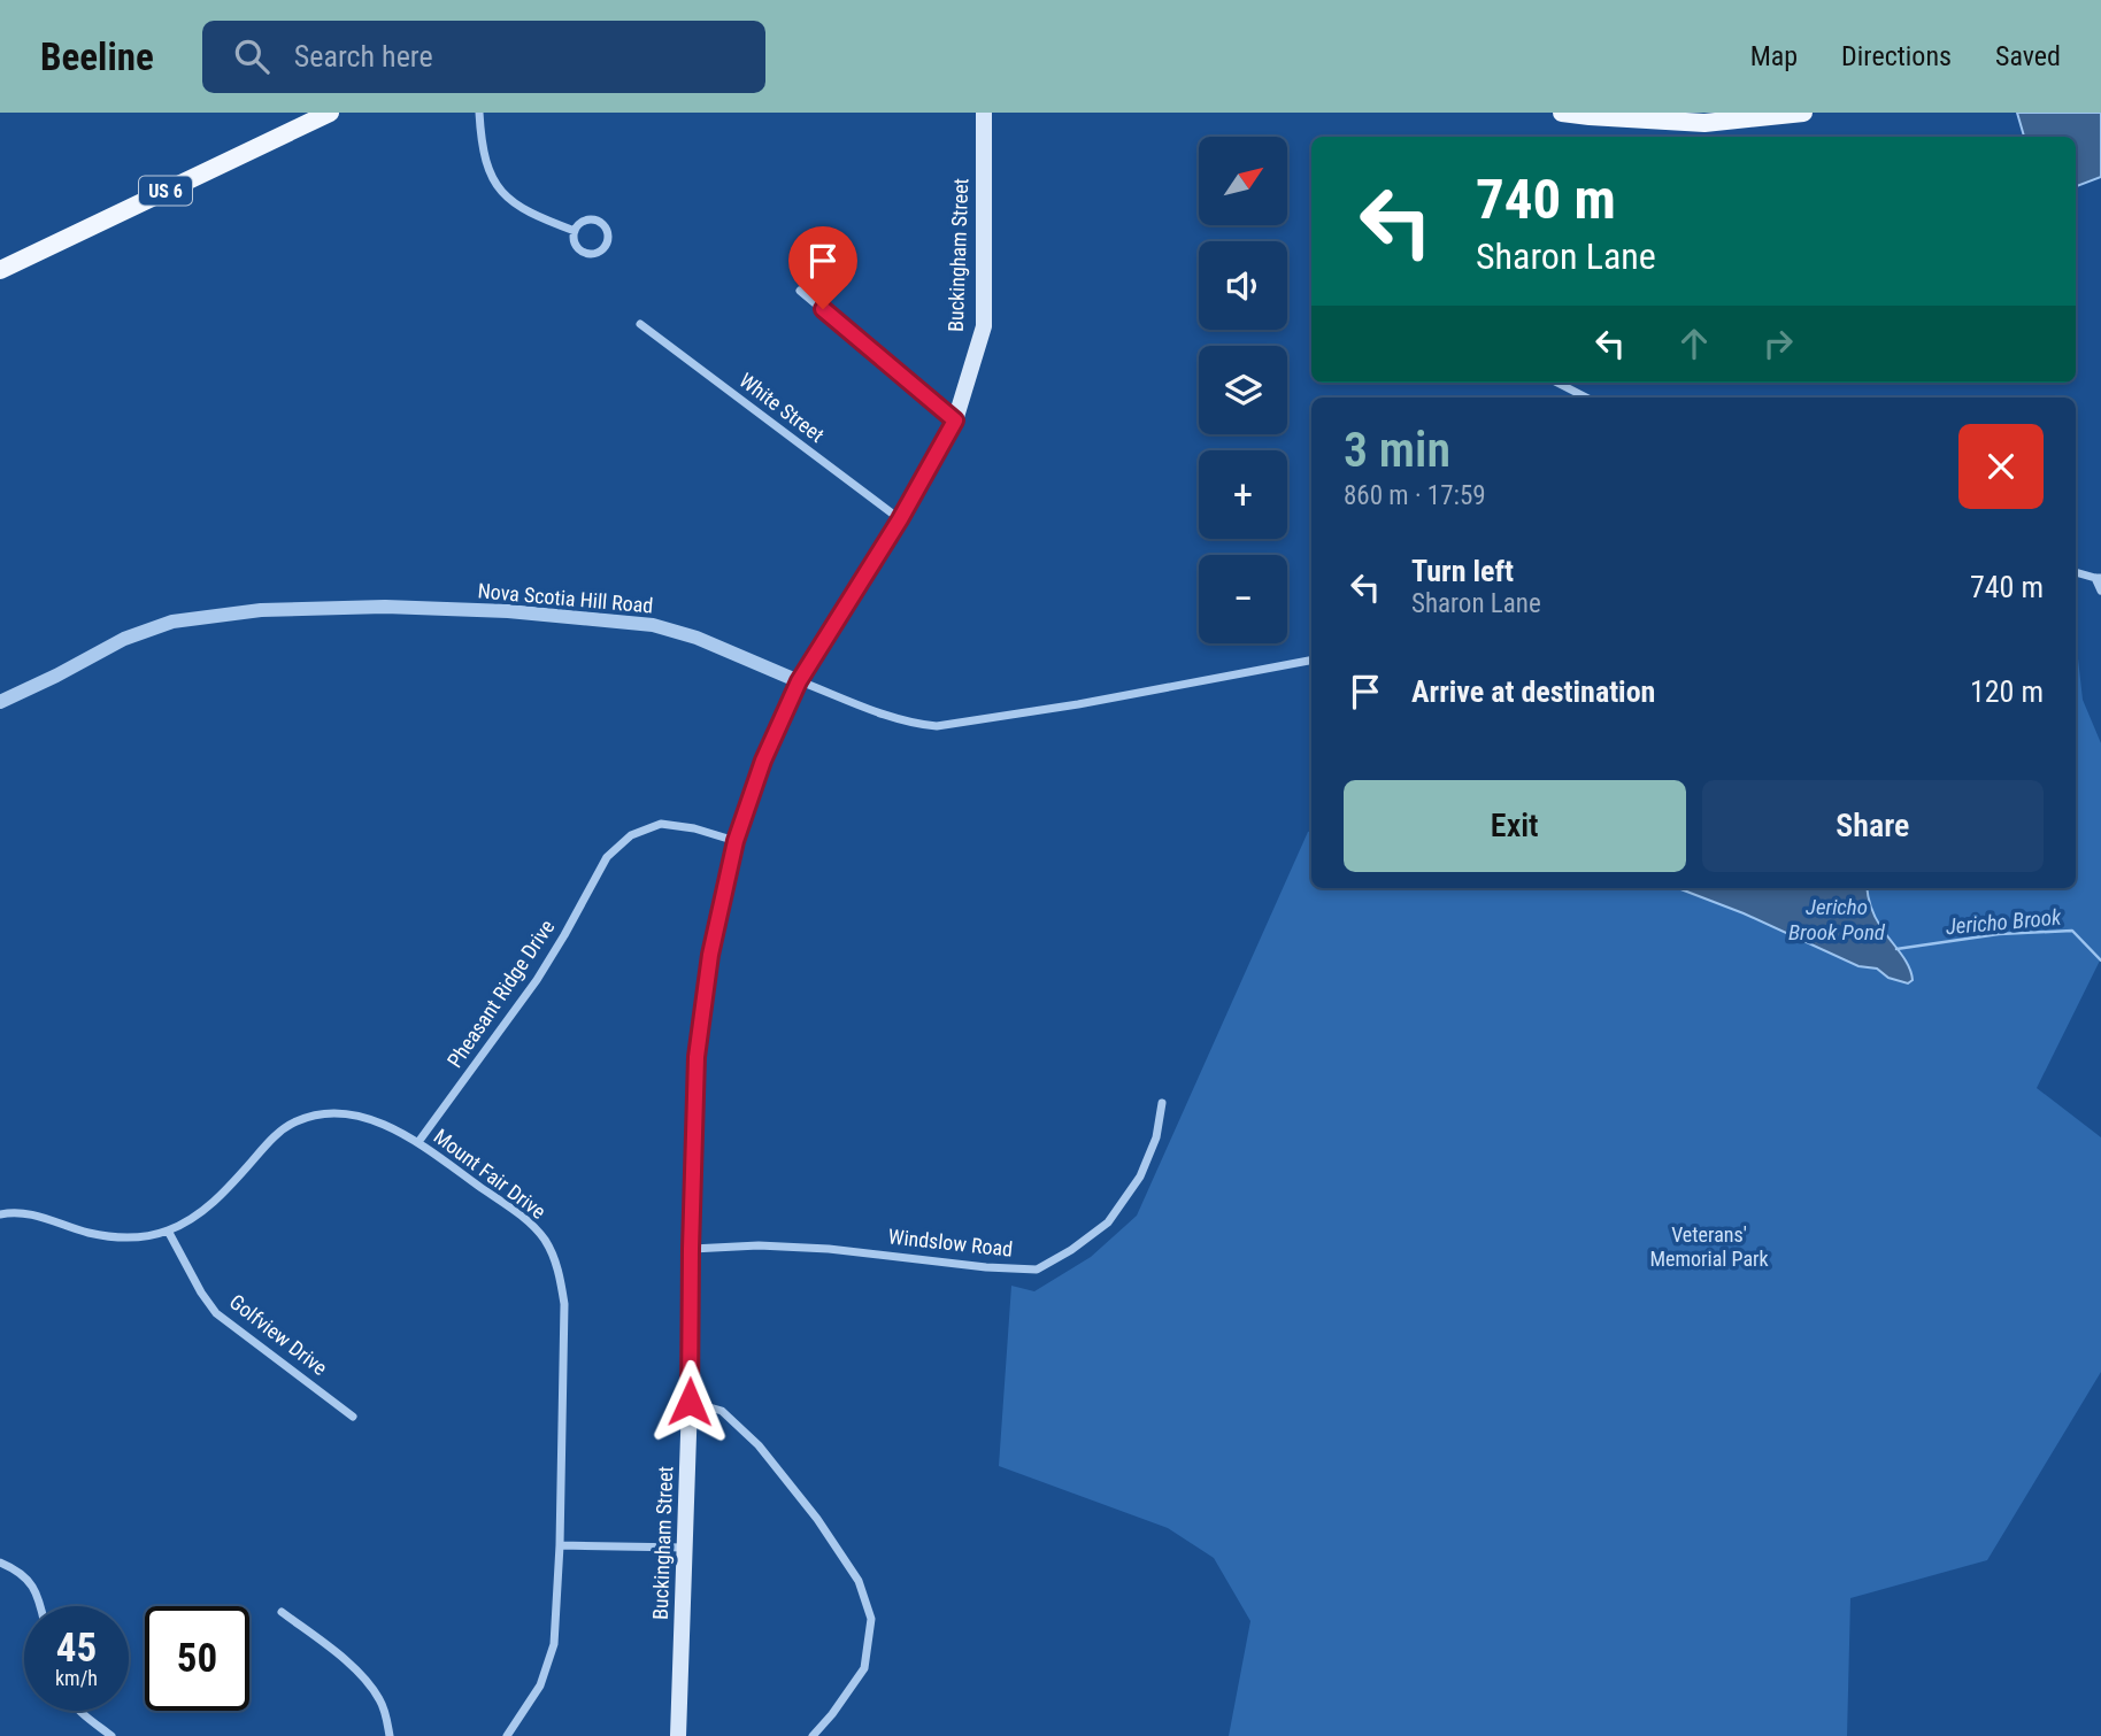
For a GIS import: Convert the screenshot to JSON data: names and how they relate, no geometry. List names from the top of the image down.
{
  "streets": {
    "main road": ["US 6", "Buckingham Street"],
    "street": [
      "White Street",
      "Nova Scotia Hill Road",
      "Pheasant Ridge Drive",
      "Mount Fair Drive",
      "Windslow Road",
      "Golfview Drive"
    ]
  },
  "crossings": [
    ["Buckingham Street", "White Street"],
    ["Buckingham Street", "Nova Scotia Hill Road"],
    ["Buckingham Street", "Pheasant Ridge Drive"],
    ["Buckingham Street", "Windslow Road"],
    ["Pheasant Ridge Drive", "Mount Fair Drive"],
    ["Mount Fair Drive", "Golfview Drive"]
  ],
  "water": ["Jericho Brook Pond", "Jericho Brook"],
  "parks": ["Veterans' Memorial Park"],
  "north": "top right",
  "page": {
    "header": "Beeline",
    "search": "Search here",
    "nav": ["Map", "Directions", "Saved"],
    "map_buttons": ["+", "−"],
    "turn": ["740 m", "Sharon Lane"],
    "heading": ["3 min", "860 m · 17:59"],
    "list": [
      {
        "name": "Turn left",
        "note": "Sharon Lane",
        "value": "740 m"
      },
      {
        "name": "Arrive at destination",
        "value": "120 m"
      }
    ],
    "buttons": ["Exit", "Share"],
    "speed": "45 km/h",
    "limit": "50"
  }
}
